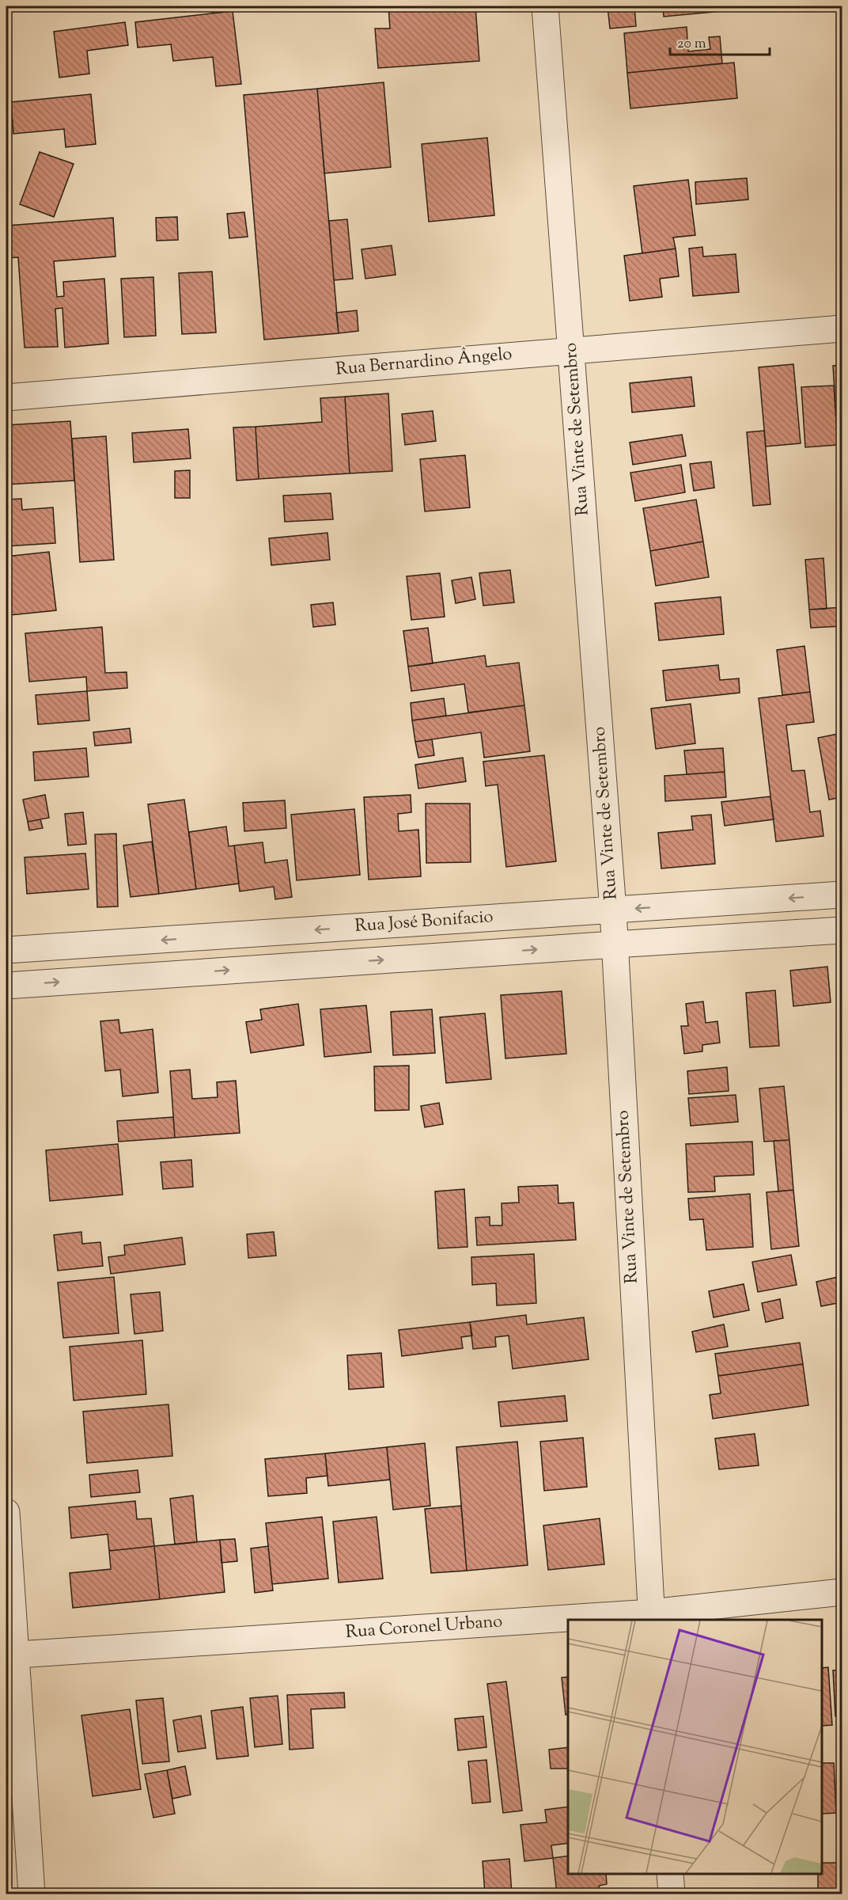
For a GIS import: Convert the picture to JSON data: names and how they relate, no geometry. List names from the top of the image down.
{
  "streets": {
    "street": [
      "Rua Bernardino Ângelo",
      "Rua Vinte de Setembro",
      "Rua José Bonifacio",
      "Rua Coronel Urbano"
    ]
  },
  "crossings": [
    ["Rua Bernardino Ângelo", "Rua Vinte de Setembro"],
    ["Rua Vinte de Setembro", "Rua José Bonifacio"],
    ["Rua Vinte de Setembro", "Rua Coronel Urbano"]
  ],
  "scale_bar": "20 m"
}
